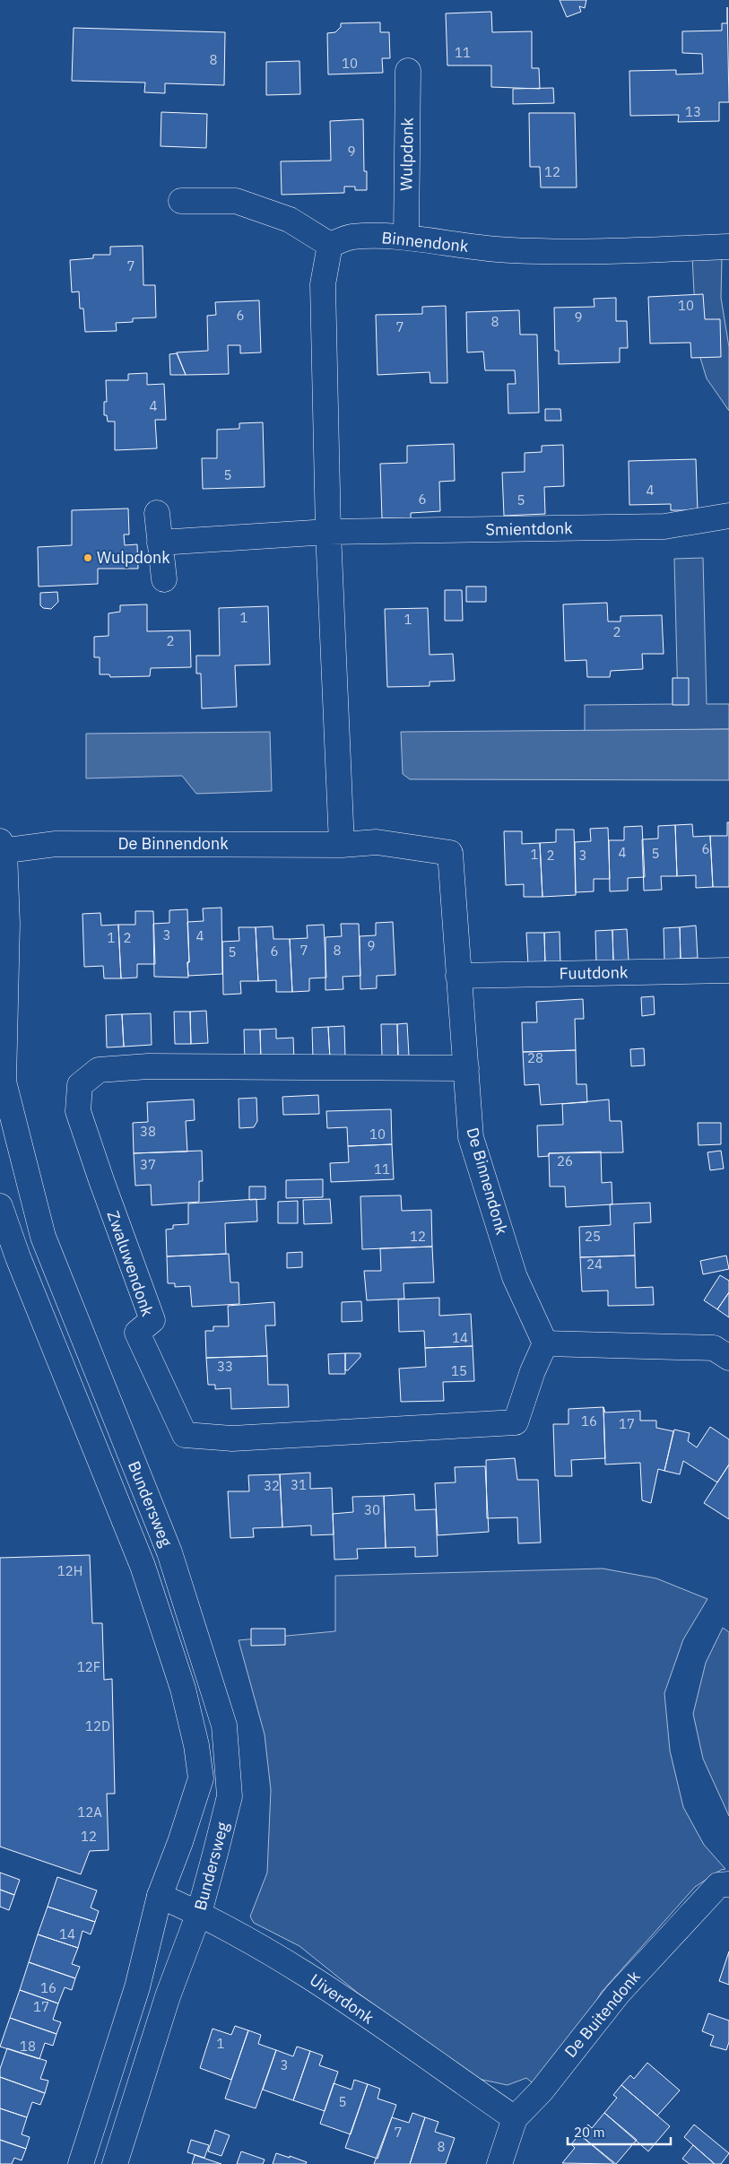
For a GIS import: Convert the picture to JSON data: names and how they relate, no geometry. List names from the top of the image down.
{
  "streets": {
    "street": [
      "Wulpdonk",
      "Binnendonk",
      "Smientdonk",
      "De Binnendonk",
      "Fuutdonk",
      "Zwaluwendonk",
      "Bundersweg",
      "Uiverdonk",
      "De Buitendonk"
    ]
  },
  "crossings": [
    ["Wulpdonk", "Binnendonk"],
    ["De Binnendonk", "Fuutdonk"],
    ["De Binnendonk", "Zwaluwendonk"],
    ["De Binnendonk", "Bundersweg"],
    ["Bundersweg", "Uiverdonk"],
    ["Uiverdonk", "De Buitendonk"]
  ],
  "places": ["Wulpdonk"],
  "house_numbers": [
    "11",
    "8",
    "10",
    "13",
    "9",
    "12",
    "7",
    "10",
    "6",
    "9",
    "8",
    "7",
    "4",
    "5",
    "4",
    "6",
    "5",
    "1",
    "1",
    "2",
    "2",
    "6",
    "4",
    "5",
    "1",
    "2",
    "3",
    "3",
    "4",
    "1",
    "2",
    "9",
    "7",
    "8",
    "6",
    "5",
    "28",
    "38",
    "10",
    "26",
    "37",
    "11",
    "12",
    "25",
    "24",
    "14",
    "33",
    "15",
    "16",
    "17",
    "31",
    "32",
    "30",
    "12H",
    "12F",
    "12D",
    "12A",
    "12",
    "14",
    "16",
    "17",
    "1",
    "18",
    "3",
    "5",
    "7",
    "8"
  ],
  "scale_bar": "20 m"
}
